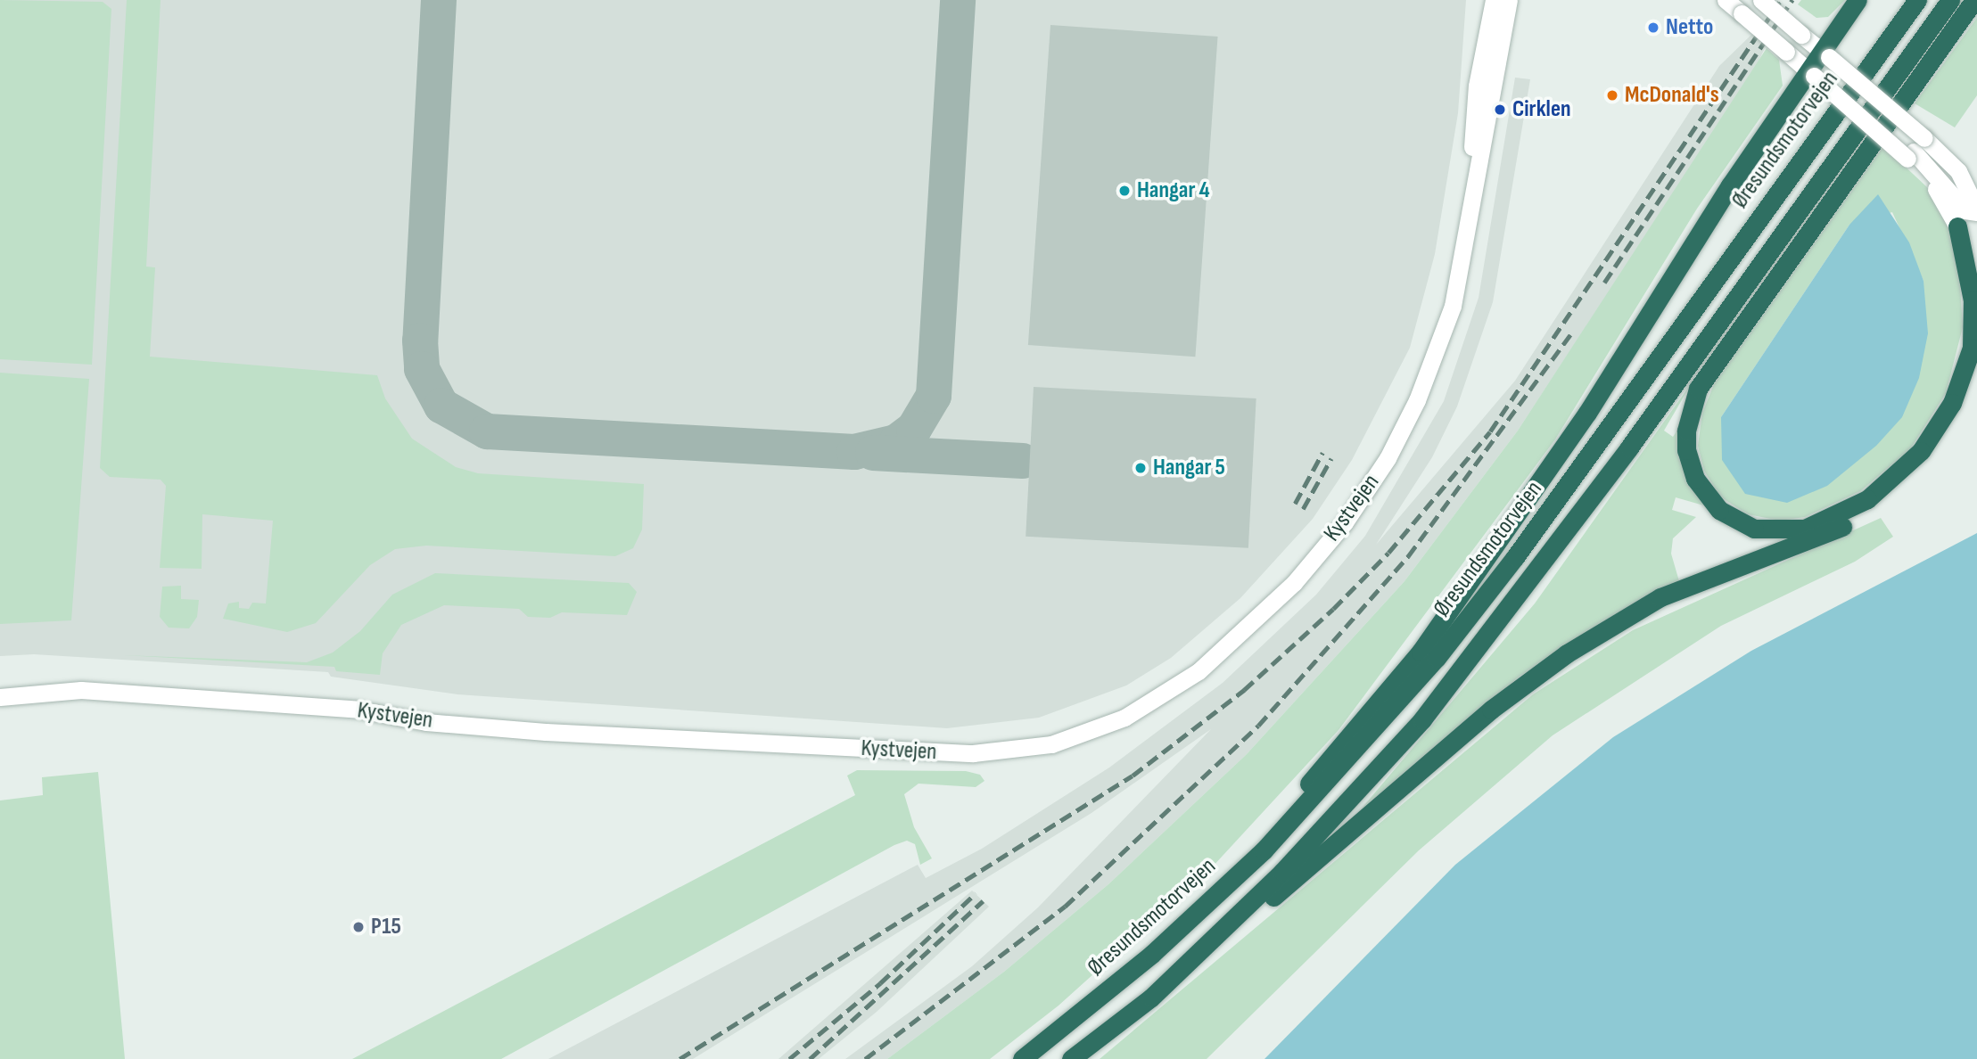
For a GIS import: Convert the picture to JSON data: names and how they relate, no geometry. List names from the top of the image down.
{
  "streets": {
    "highway": ["Øresundsmotorvejen"],
    "street": ["Kystvejen"]
  },
  "places": [
    "Netto",
    "McDonald's",
    "Cirklen",
    "Hangar 4",
    "Hangar 5",
    "P15"
  ]
}
